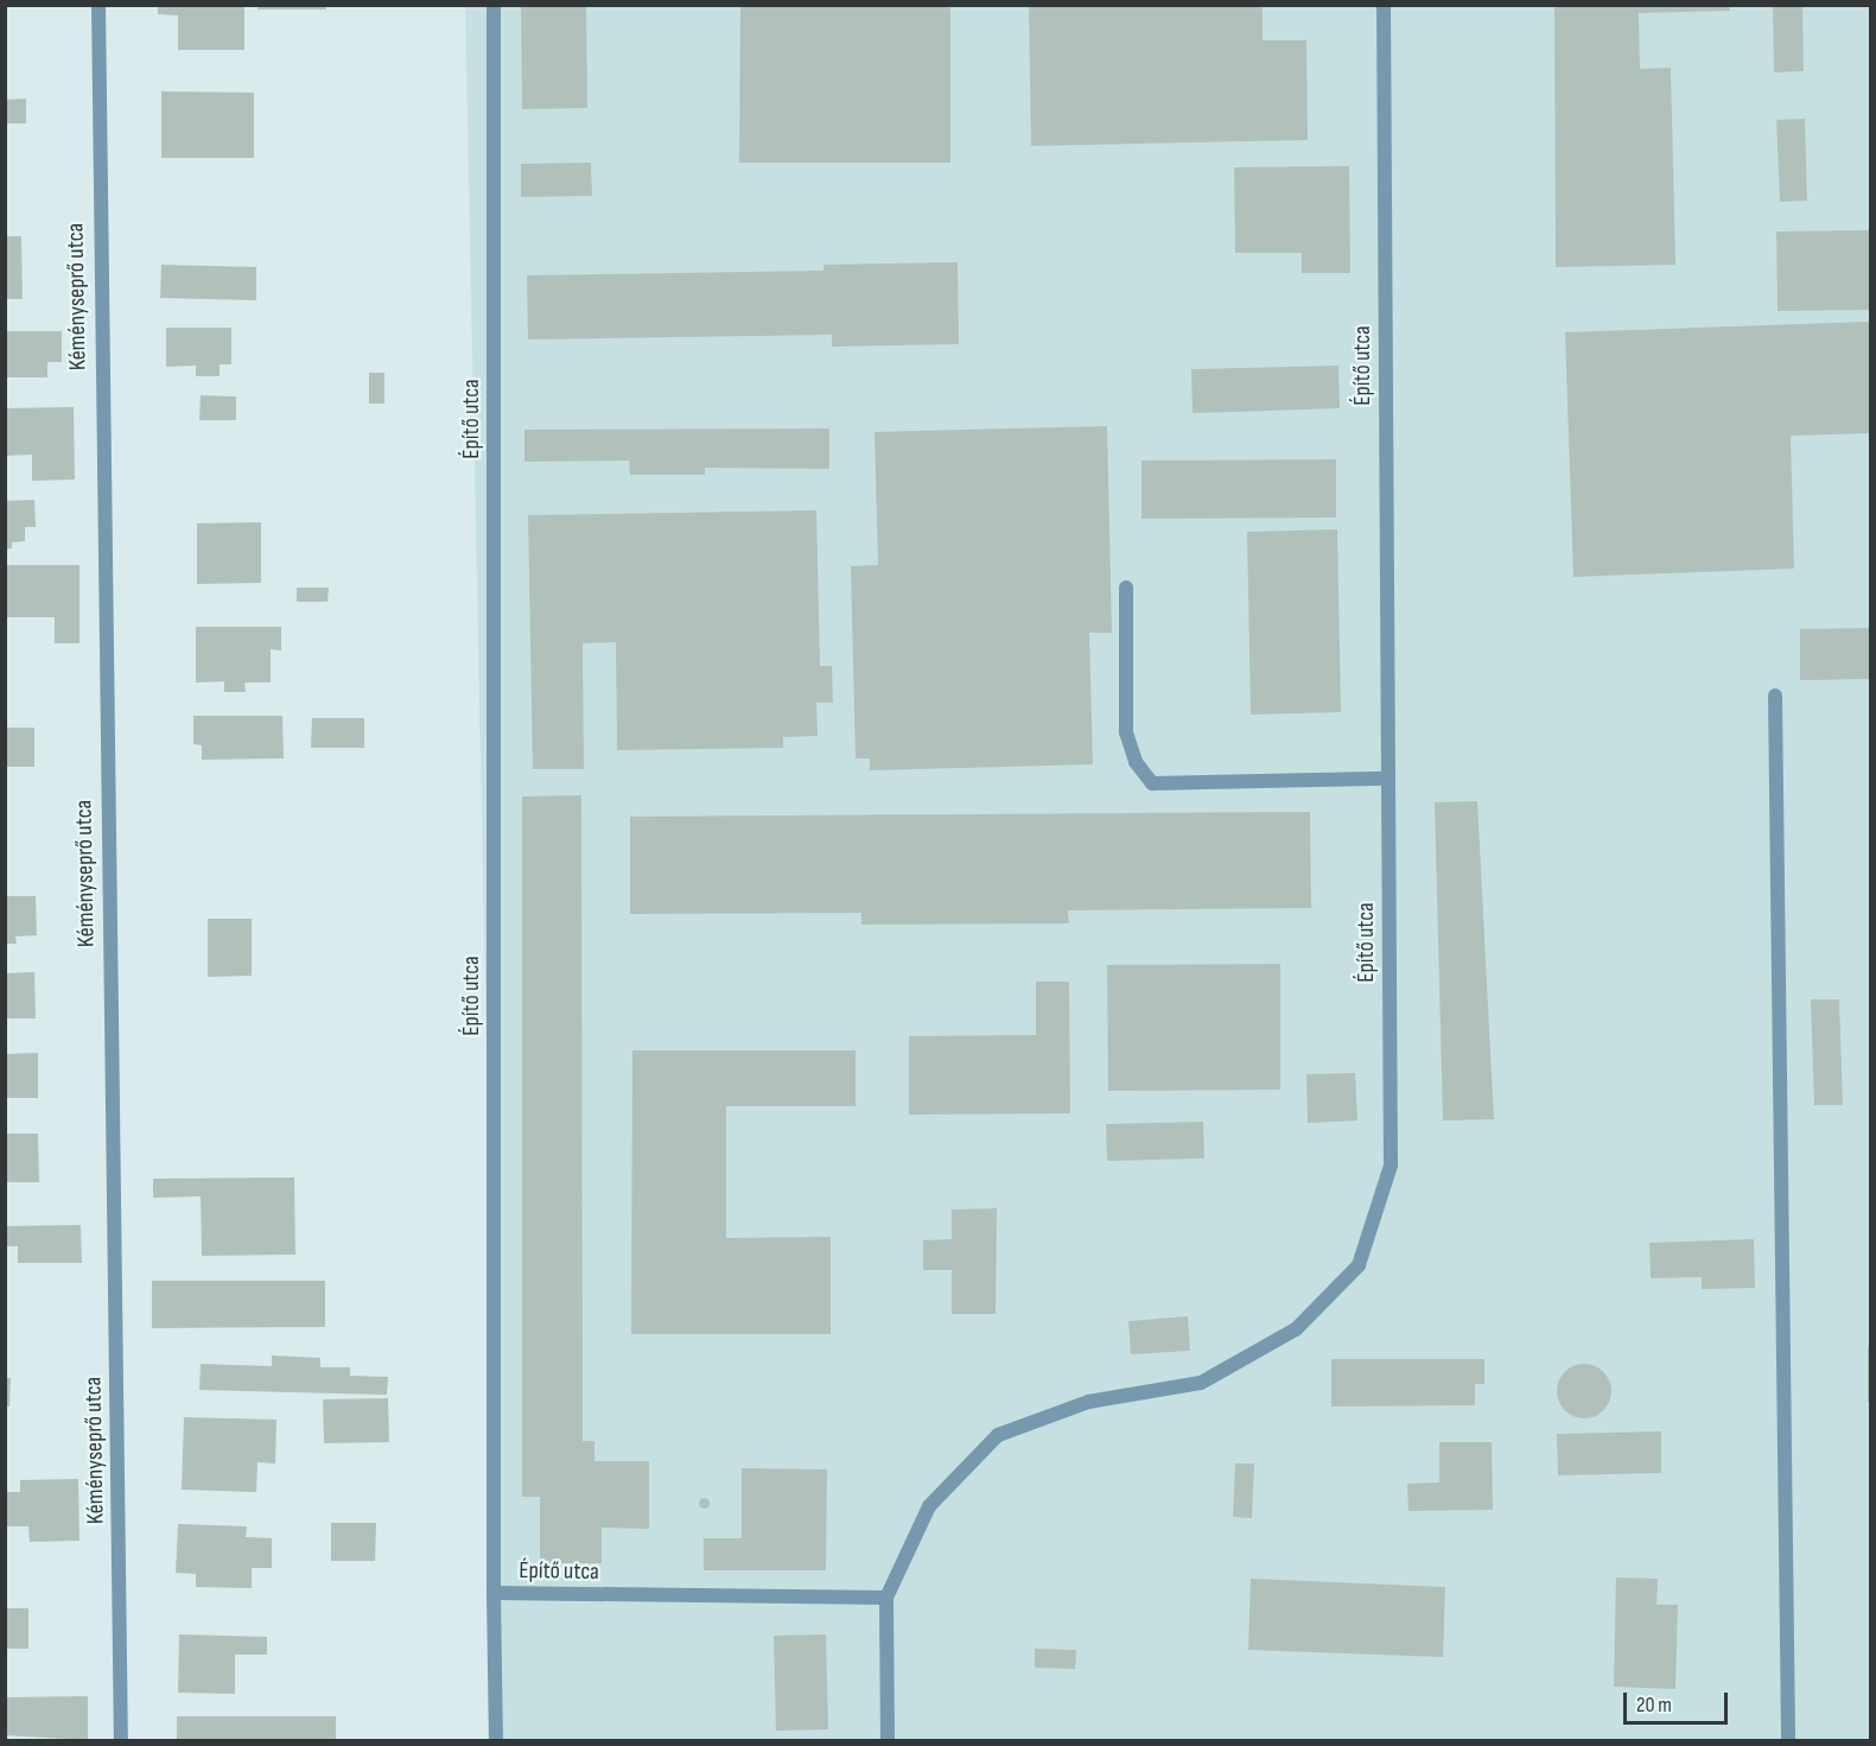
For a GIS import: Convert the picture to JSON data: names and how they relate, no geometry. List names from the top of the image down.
{
  "streets": {
    "street": ["Kéményseprő utca", "Építő utca"]
  },
  "scale_bar": "20 m"
}
